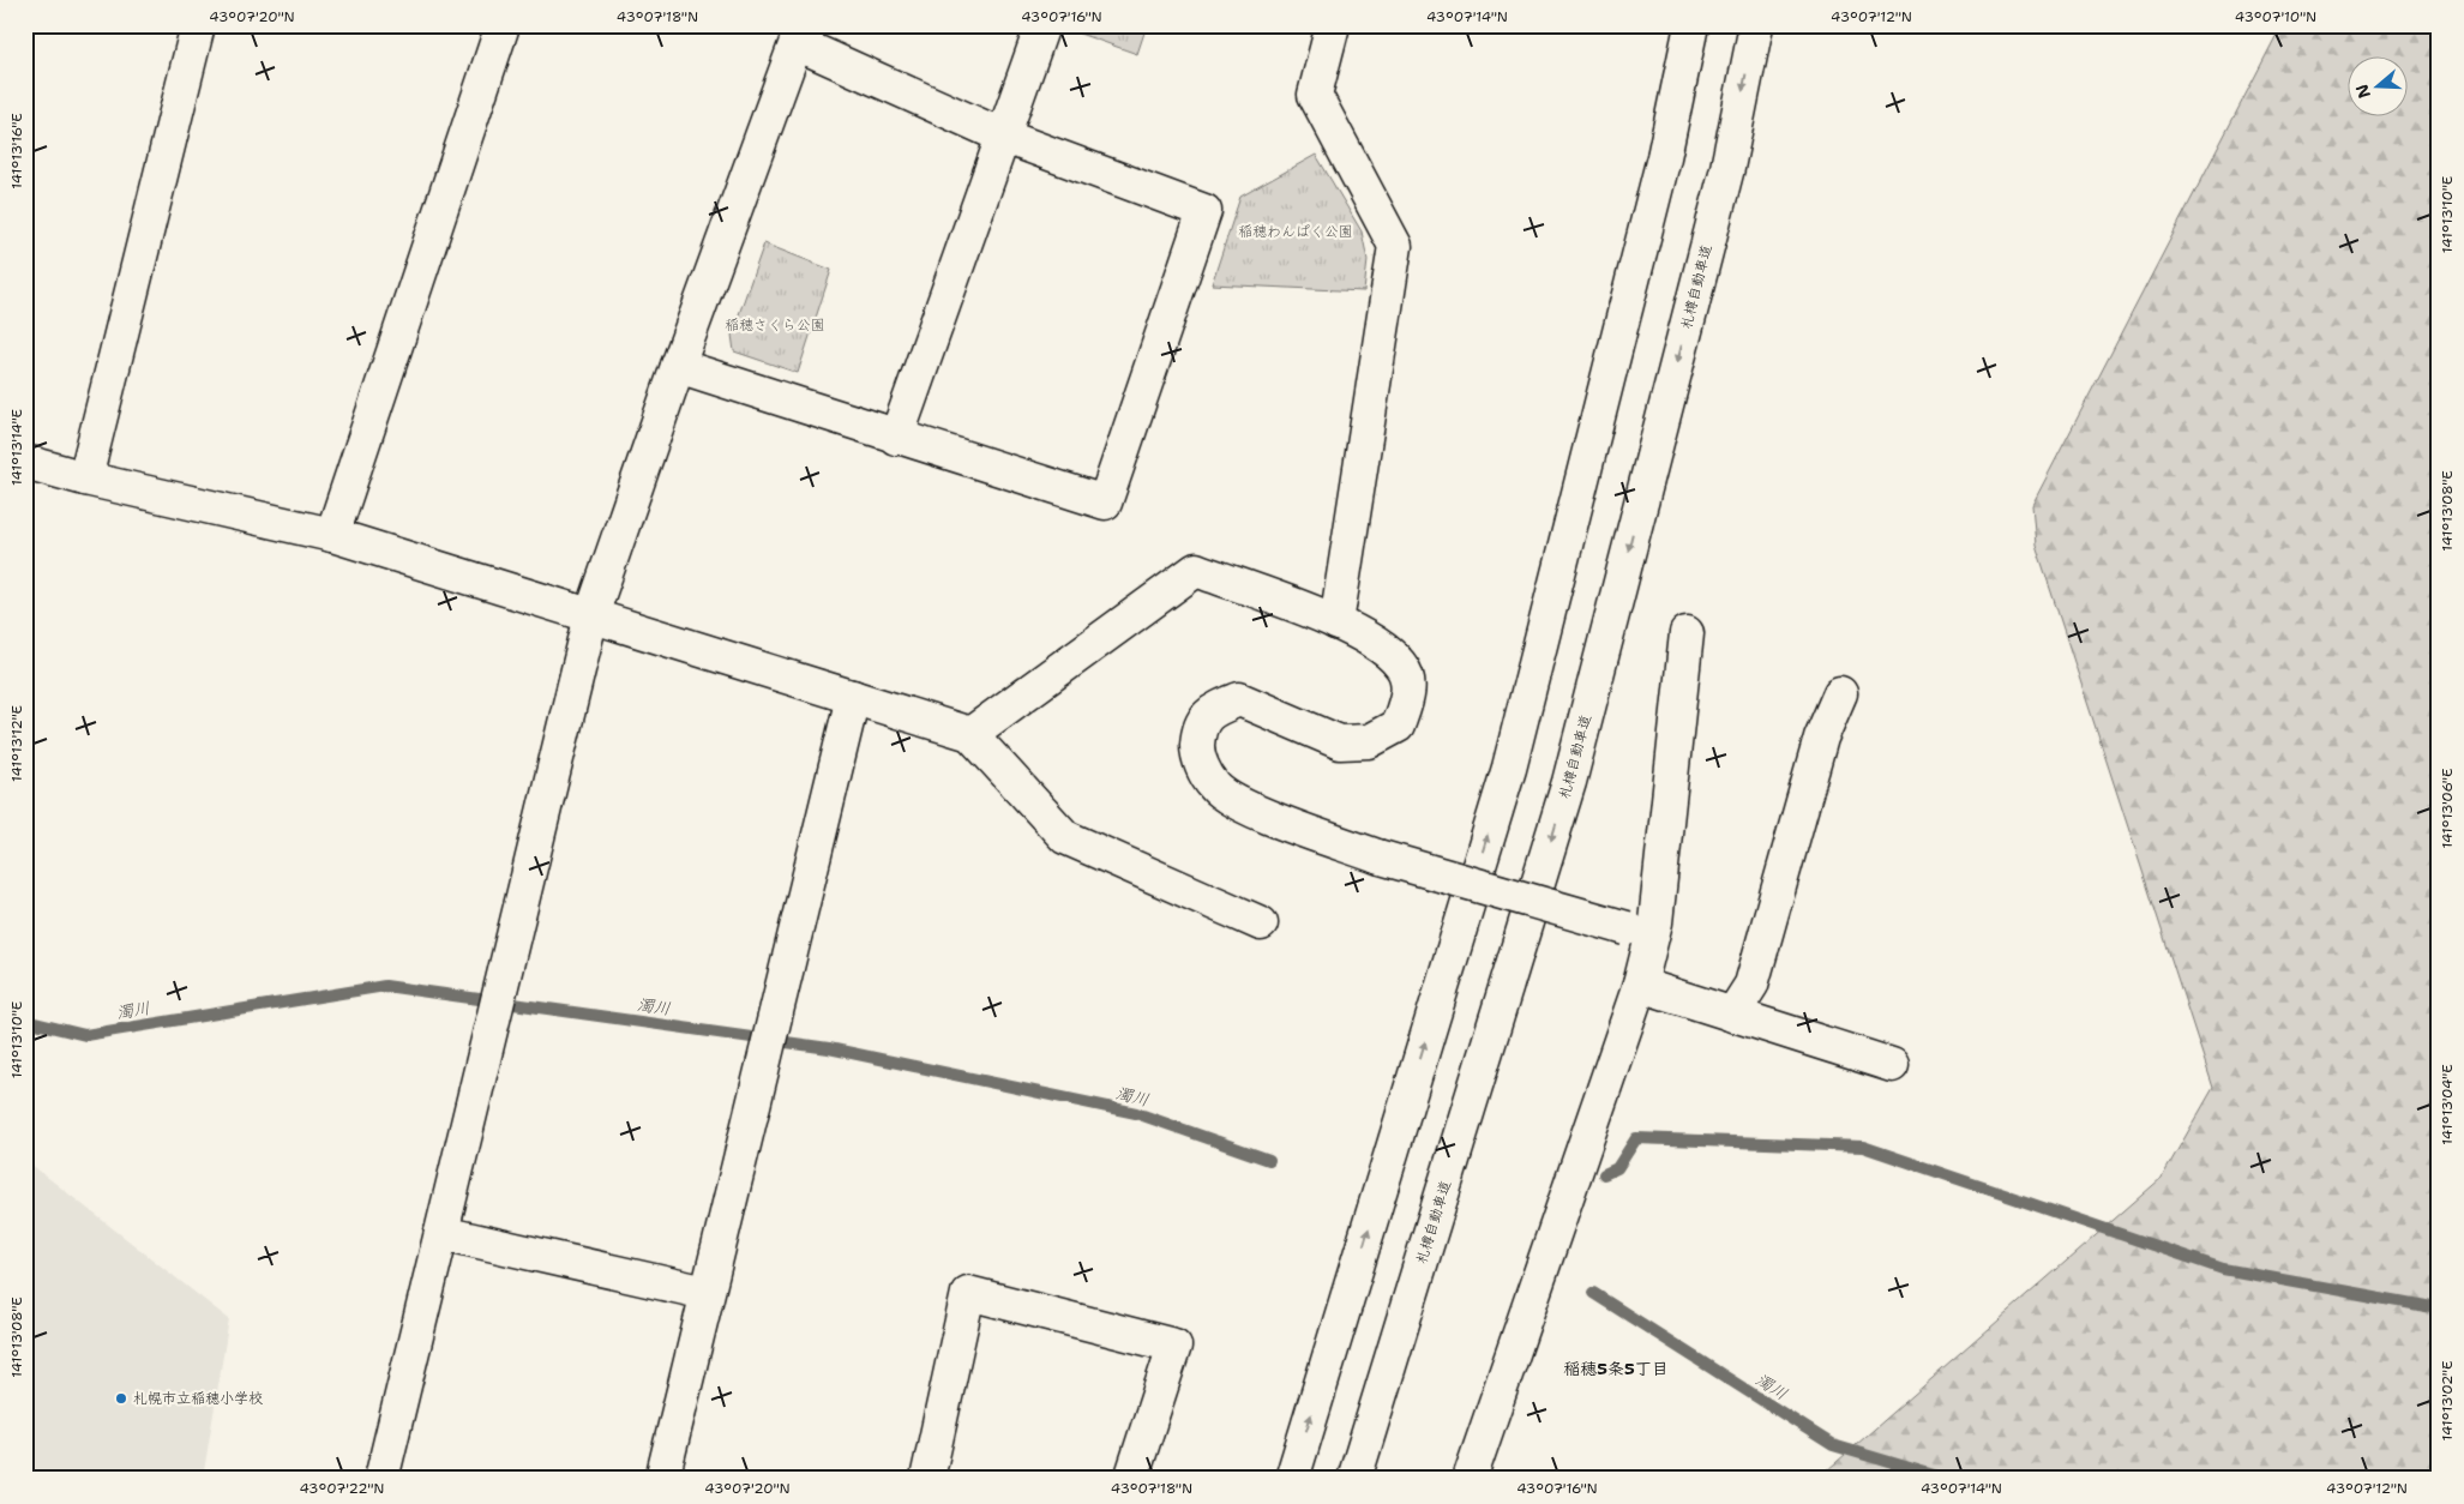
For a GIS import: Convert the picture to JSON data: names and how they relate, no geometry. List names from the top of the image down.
{
  "streets": {
    "main road": ["札樽自動車道"]
  },
  "districts": ["稲穂5条5丁目"],
  "water": ["濁川"],
  "parks": ["稲穂わんぱく公園", "稲穂さくら公園"],
  "places": ["札幌市立稲穂小学校"],
  "north": "left",
  "coordinates": [
    "43°07'20\"N",
    "43°07'18\"N",
    "43°07'16\"N",
    "43°07'14\"N",
    "43°07'12\"N",
    "43°07'10\"N",
    "141°13'16\"E",
    "141°13'10\"E",
    "141°13'14\"E",
    "141°13'08\"E",
    "141°13'12\"E",
    "141°13'06\"E",
    "141°13'04\"E",
    "141°13'02\"E",
    "43°07'22\"N"
  ]
}
